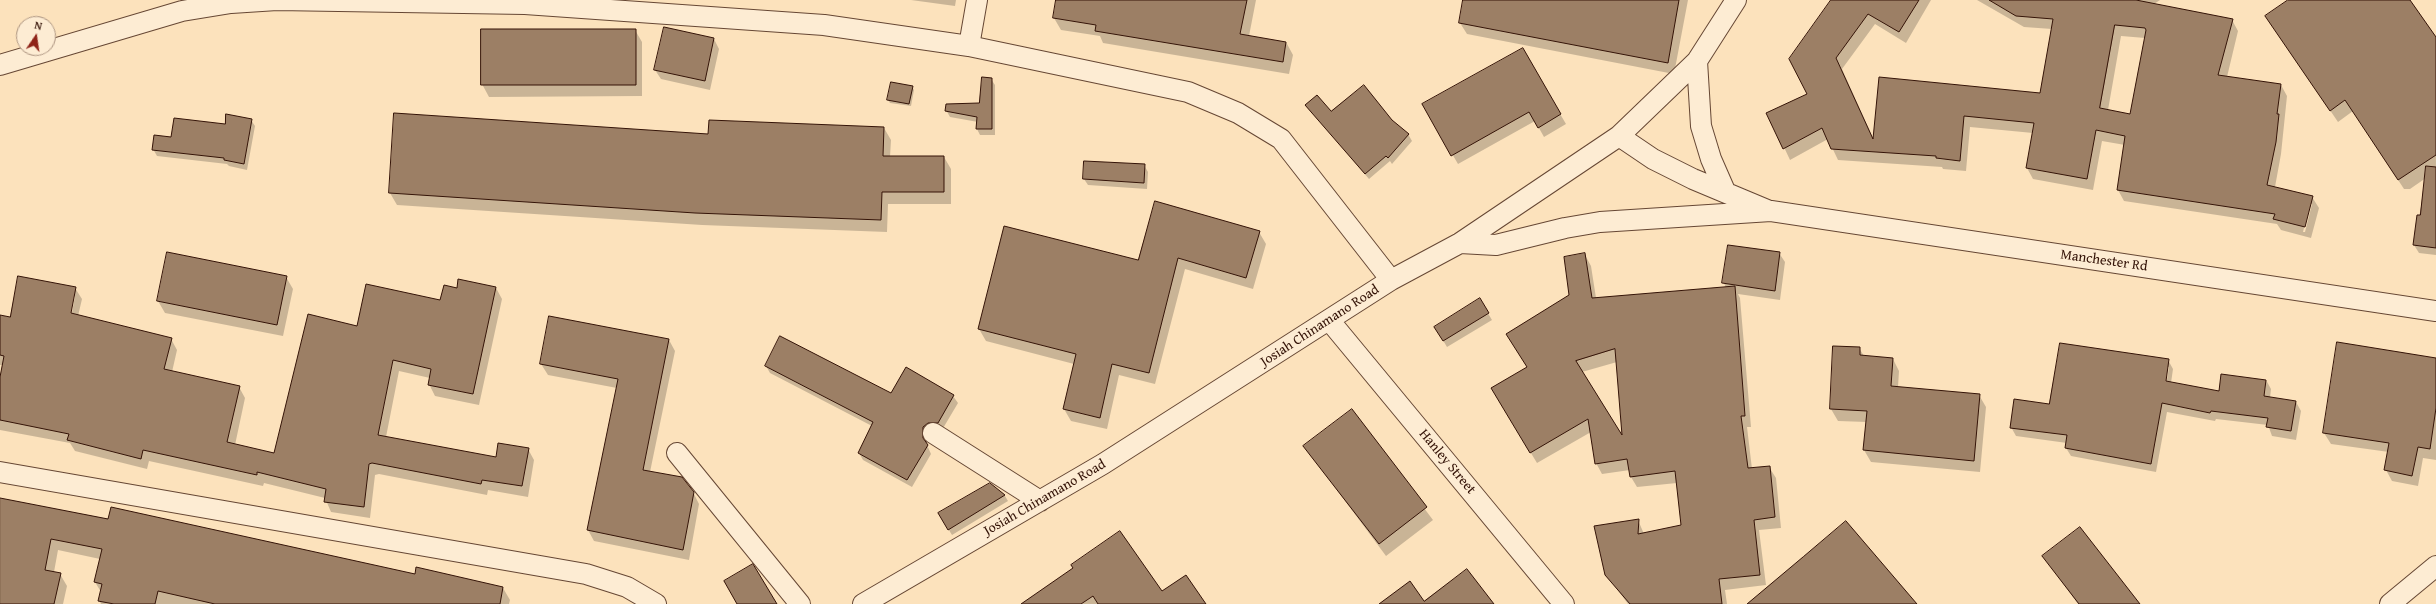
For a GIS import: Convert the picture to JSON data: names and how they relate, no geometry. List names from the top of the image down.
{
  "streets": {
    "street": ["Manchester Rd", "Josiah Chinamano Road", "Hanley Street"]
  },
  "crossings": [
    ["Josiah Chinamano Road", "Hanley Street"]
  ],
  "north": "top"
}
